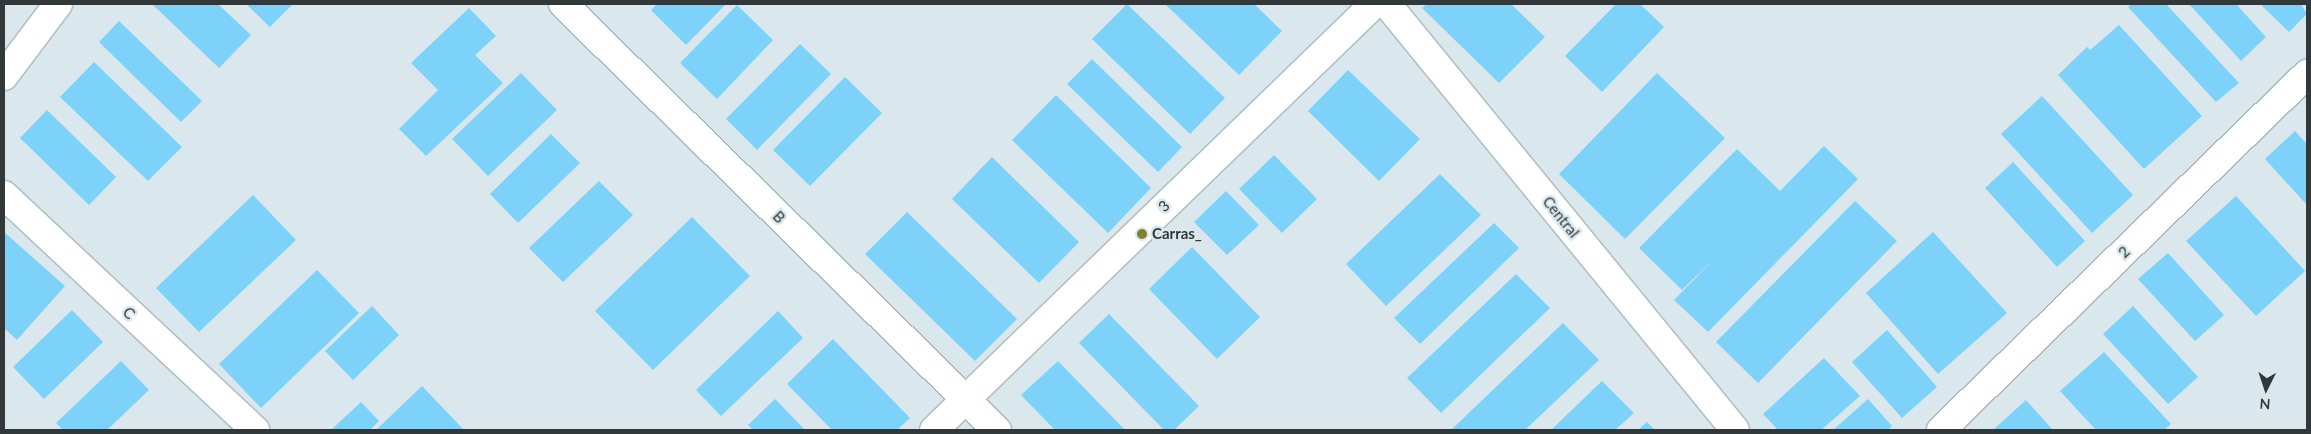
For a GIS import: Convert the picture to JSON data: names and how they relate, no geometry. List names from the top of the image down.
{
  "streets": {
    "street": [
      "3",
      "B",
      "Central",
      "2",
      "C"
    ]
  },
  "crossings": [
    ["3", "B"]
  ],
  "places": ["Carras_"],
  "north": "bottom"
}
